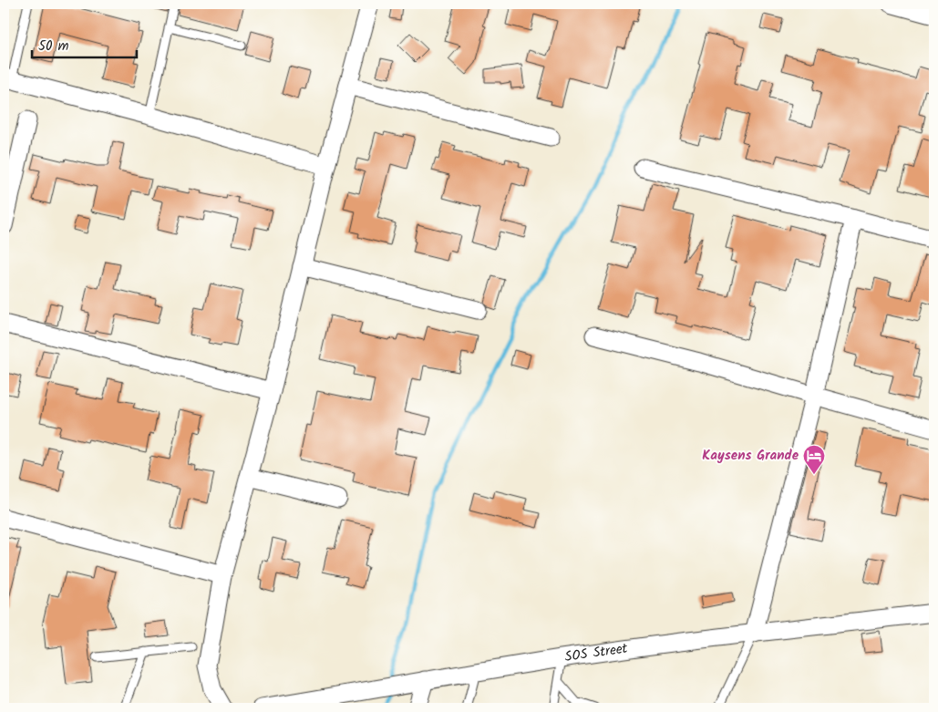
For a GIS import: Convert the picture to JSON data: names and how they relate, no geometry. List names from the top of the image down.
{
  "streets": {
    "street": ["SOS Street"]
  },
  "places": {
    "hotel": ["Kaysens Grande"]
  },
  "scale_bar": "50 m"
}
